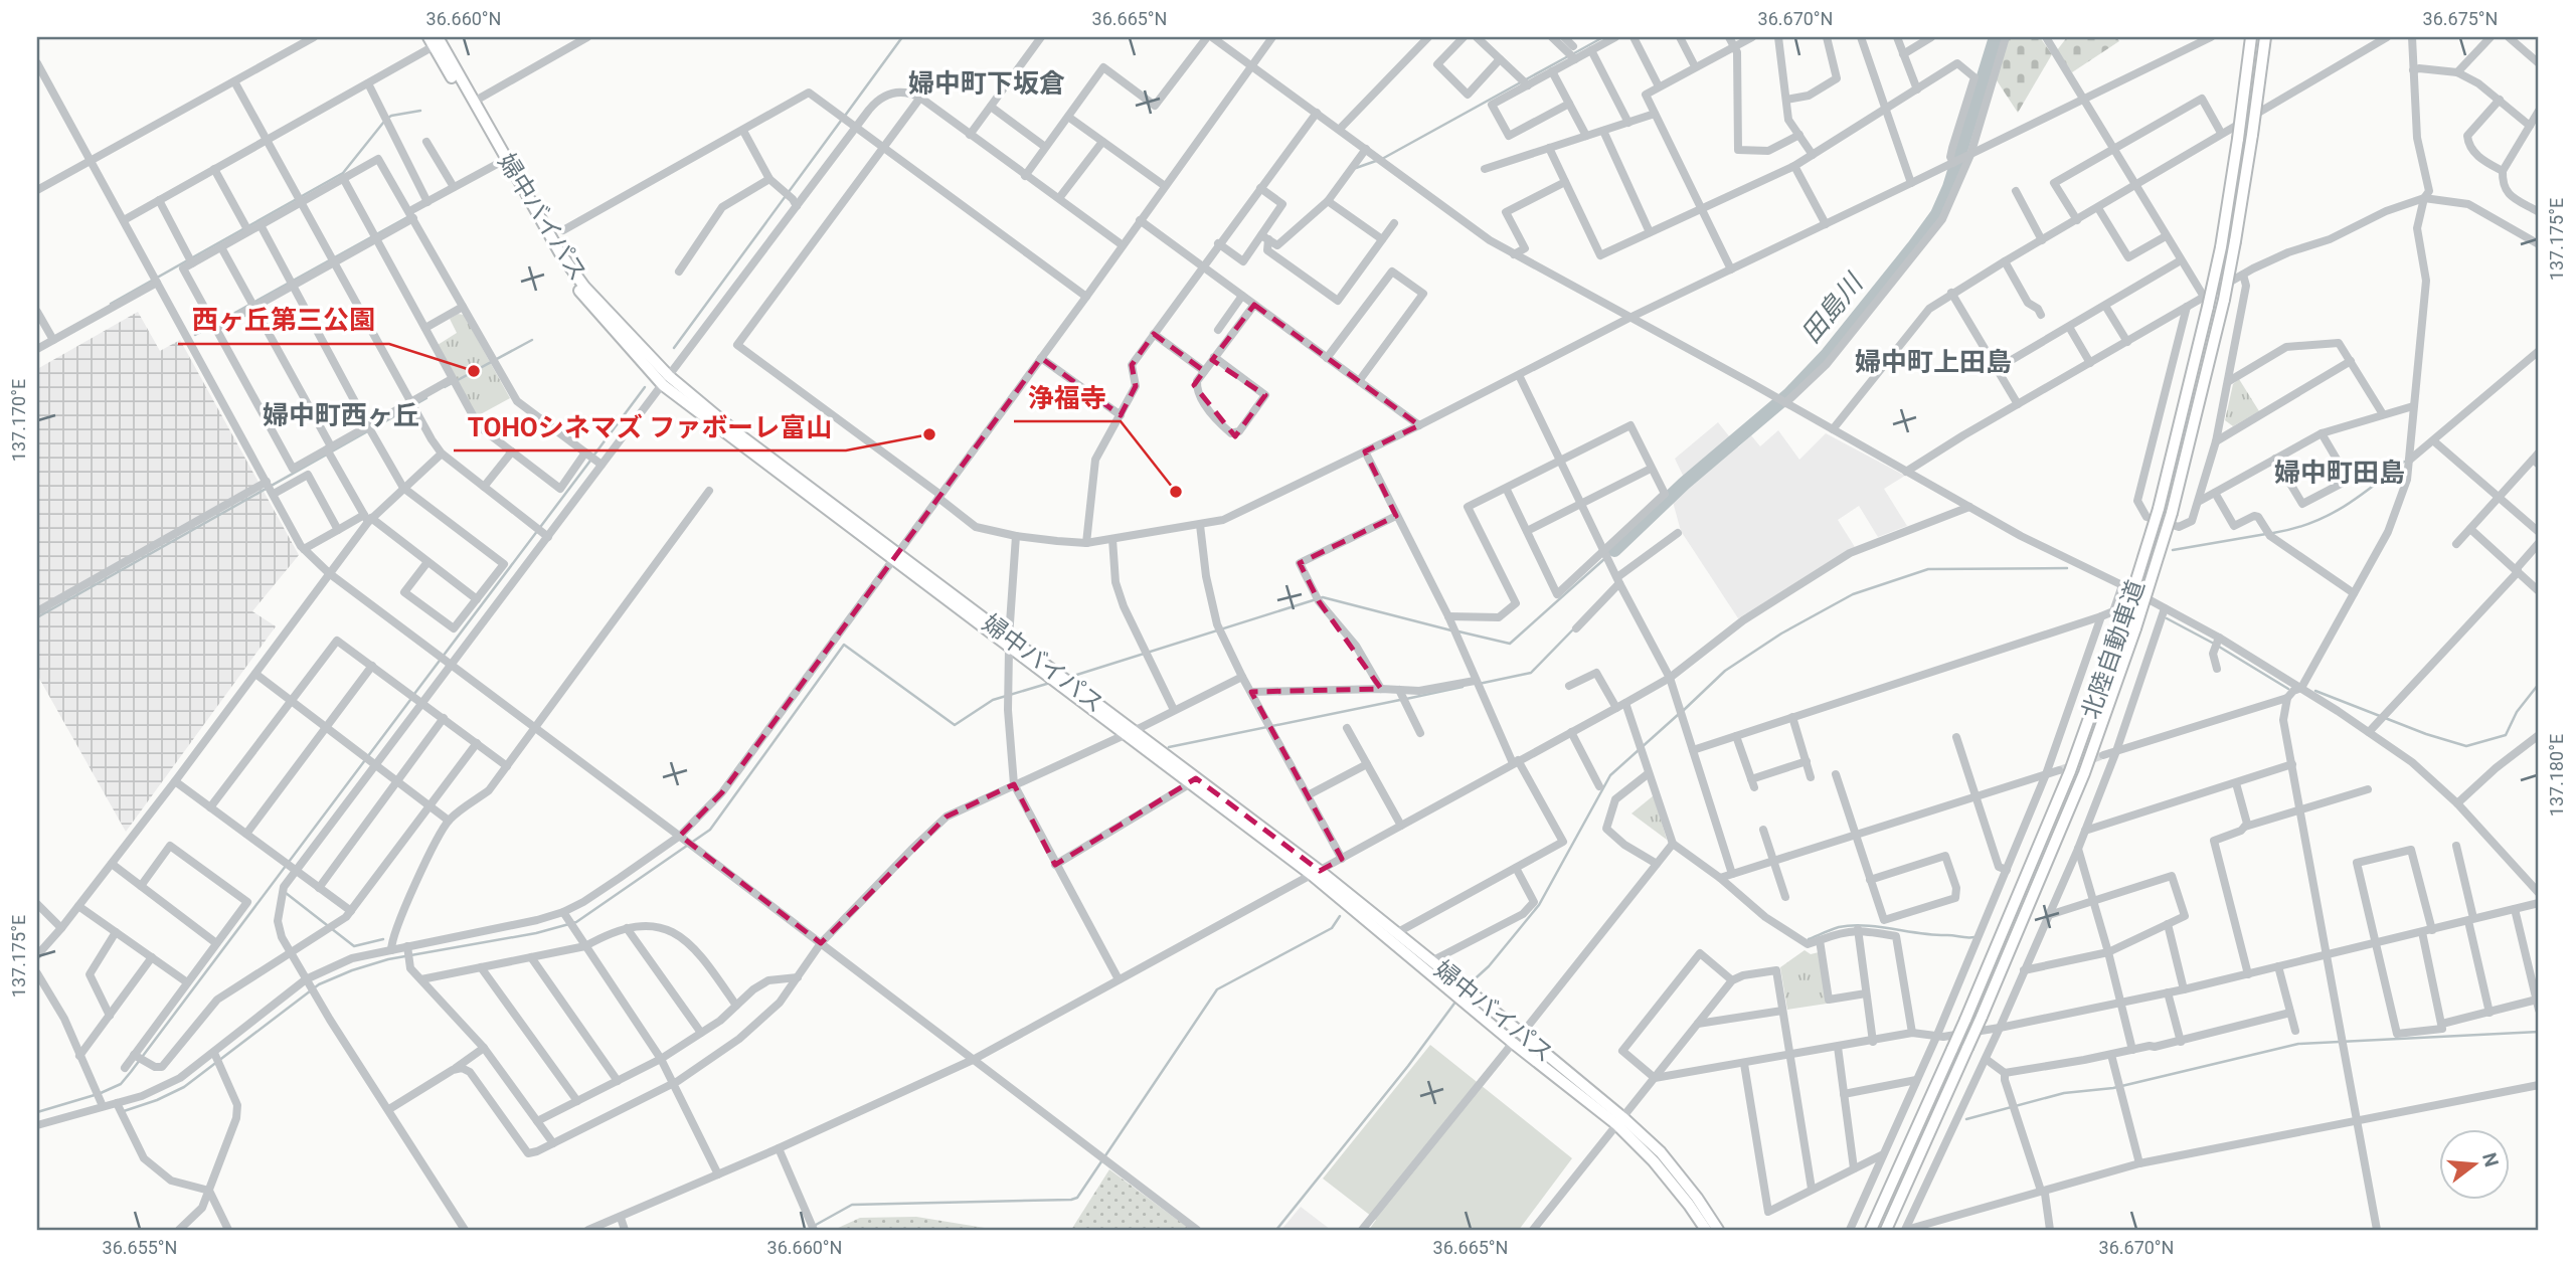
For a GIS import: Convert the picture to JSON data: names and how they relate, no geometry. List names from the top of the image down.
{
  "streets": {
    "highway": ["婦中バイパス", "北陸自動車道"]
  },
  "districts": [
    "婦中町下坂倉",
    "婦中町上田島",
    "婦中町西ヶ丘",
    "婦中町田島"
  ],
  "water": ["田島川"],
  "places": ["西ヶ丘第三公園", "TOHOシネマズ ファボーレ富山", "浄福寺"],
  "north": "right",
  "coordinates": [
    "36.660°N",
    "36.665°N",
    "36.670°N",
    "36.675°N",
    "137.175°E",
    "137.170°E",
    "137.180°E",
    "36.655°N"
  ]
}
